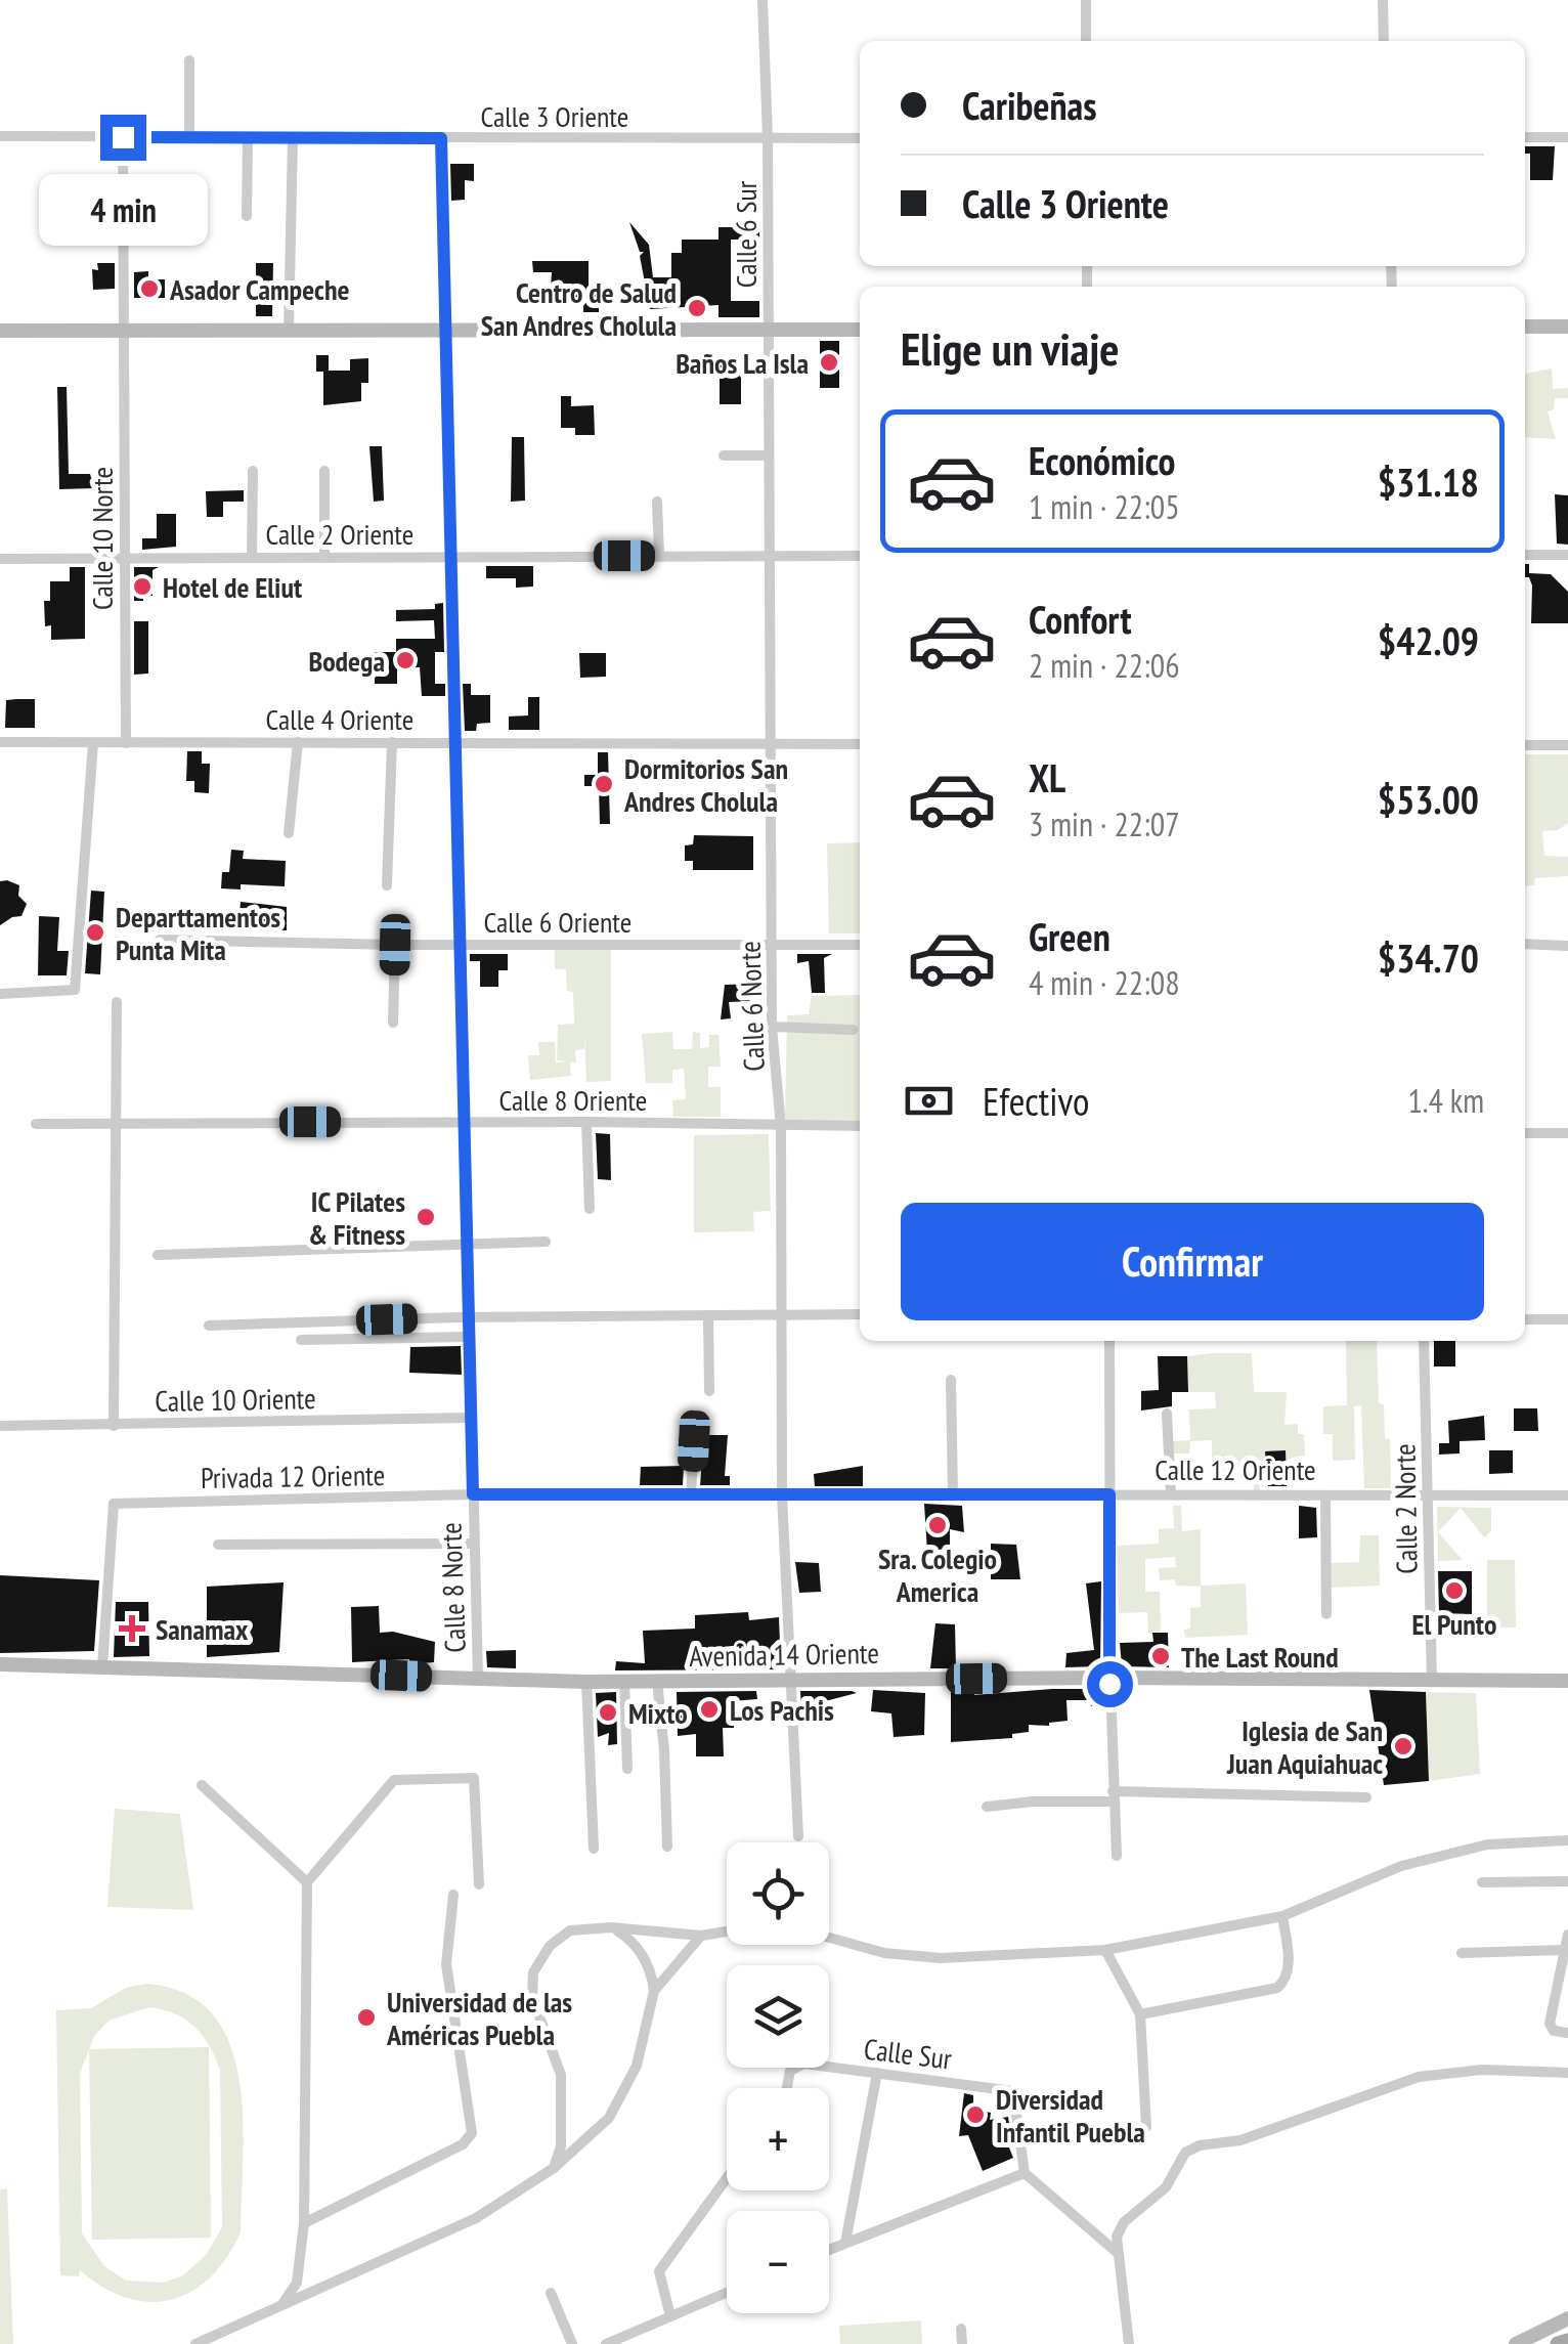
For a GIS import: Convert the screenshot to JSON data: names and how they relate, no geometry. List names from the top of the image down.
{
  "streets": {
    "main road": ["Avenida 14 Oriente"],
    "street": [
      "Calle 3 Oriente",
      "Calle 6 Sur",
      "Calle 2 Oriente",
      "Calle 10 Norte",
      "Calle 4 Oriente",
      "Calle 6 Oriente",
      "Calle 6 Norte",
      "Calle 8 Oriente",
      "Calle 10 Oriente",
      "Calle 12 Oriente",
      "Privada 12 Oriente",
      "Calle 2 Norte",
      "Calle 8 Norte",
      "Calle Sur"
    ]
  },
  "crossings": [
    ["Calle 3 Oriente", "Calle 6 Sur"],
    ["Calle 3 Oriente", "Calle 10 Norte"],
    ["Calle 3 Oriente", "Calle 8 Norte"],
    ["Calle 6 Sur", "Calle 6 Norte"],
    ["Calle 2 Oriente", "Calle 10 Norte"],
    ["Calle 2 Oriente", "Calle 6 Norte"],
    ["Calle 2 Oriente", "Calle 8 Norte"],
    ["Calle 10 Norte", "Calle 4 Oriente"],
    ["Calle 4 Oriente", "Calle 6 Norte"],
    ["Calle 4 Oriente", "Calle 8 Norte"],
    ["Calle 6 Oriente", "Calle 6 Norte"],
    ["Calle 6 Oriente", "Calle 8 Norte"],
    ["Calle 6 Norte", "Calle 8 Oriente"],
    ["Calle 6 Norte", "Calle 12 Oriente"],
    ["Calle 6 Norte", "Avenida 14 Oriente"],
    ["Calle 8 Oriente", "Calle 8 Norte"],
    ["Calle 10 Oriente", "Calle 8 Norte"],
    ["Calle 12 Oriente", "Privada 12 Oriente"],
    ["Calle 12 Oriente", "Calle 2 Norte"],
    ["Calle 12 Oriente", "Calle 8 Norte"],
    ["Privada 12 Oriente", "Calle 8 Norte"],
    ["Privada 12 Oriente", "Avenida 14 Oriente"],
    ["Calle 2 Norte", "Avenida 14 Oriente"],
    ["Calle 8 Norte", "Avenida 14 Oriente"]
  ],
  "places": {
    "other": [
      "Asador Campeche",
      "Centro de Salud San Andres Cholula",
      "Baños La Isla",
      "Hotel de Eliut",
      "Bodega",
      "Dormitorios San Andres Cholula",
      "Departtamentos Punta Mita",
      "IC Pilates & Fitness",
      "Sra. Colegio America",
      "El Punto",
      "The Last Round",
      "Los Pachis",
      "Mixto",
      "Iglesia de San Juan Aquiahuac",
      "Universidad de las Américas Puebla",
      "Diversidad Infantil Puebla"
    ],
    "health": ["Sanamax"]
  },
  "page": {
    "banner": ["Caribeñas", "Calle 3 Oriente"],
    "bubble": "4 min",
    "heading": "Elige un viaje",
    "list": [
      {
        "name": "Económico",
        "note": "1 min · 22:05",
        "value": "$31.18"
      },
      {
        "name": "Confort",
        "note": "2 min · 22:06",
        "value": "$42.09"
      },
      {
        "name": "XL",
        "note": "3 min · 22:07",
        "value": "$53.00"
      },
      {
        "name": "Green",
        "note": "4 min · 22:08",
        "value": "$34.70"
      }
    ],
    "pay": ["Efectivo", "1.4 km"],
    "buttons": "Confirmar",
    "map_buttons": ["+", "−"]
  }
}
